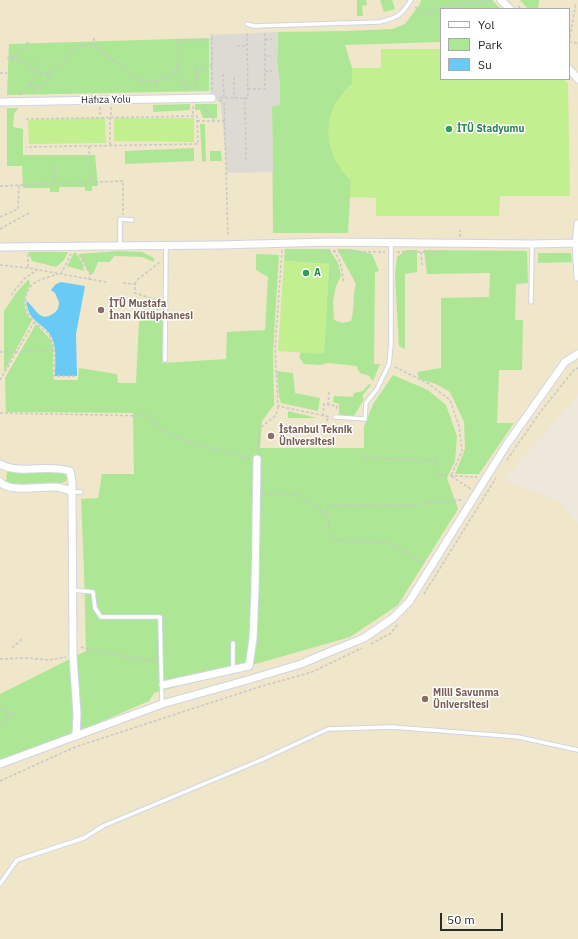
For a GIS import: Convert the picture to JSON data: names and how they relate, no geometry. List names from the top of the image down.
{
  "streets": {
    "street": ["Hafıza Yolu"]
  },
  "places": [
    "İTÜ Stadyumu",
    "A",
    "İTÜ Mustafa İnan Kütüphanesi",
    "İstanbul Teknik Üniversitesi",
    "Milli Savunma Üniversitesi"
  ],
  "legend": ["Yol", "Park", "Su"],
  "scale_bar": "50 m"
}
